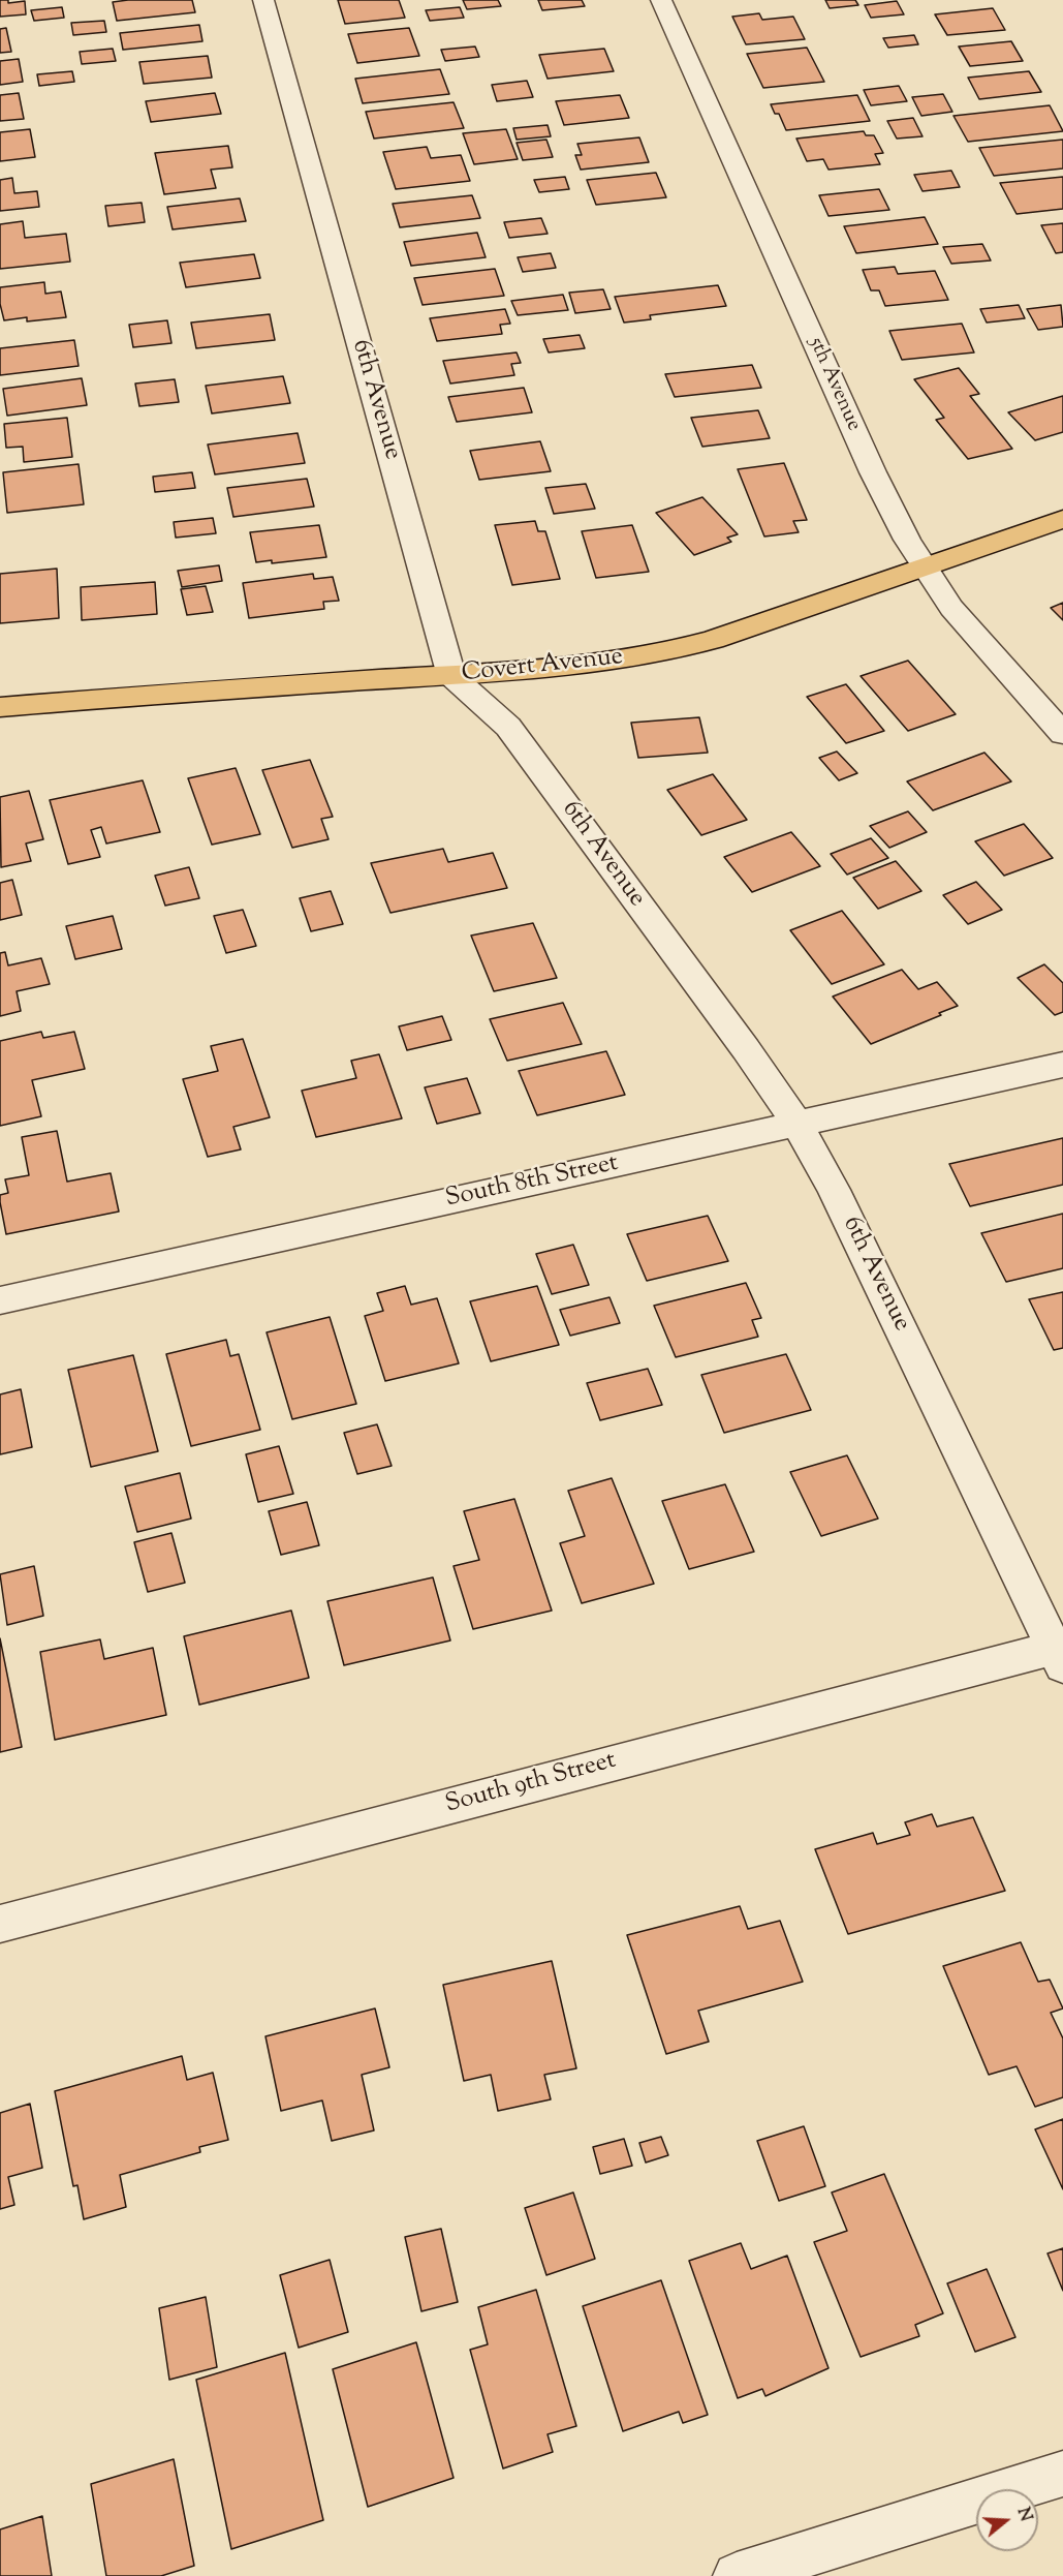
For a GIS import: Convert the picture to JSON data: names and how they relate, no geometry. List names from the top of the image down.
{
  "streets": {
    "main road": ["Covert Avenue"],
    "street": [
      "5th Avenue",
      "6th Avenue",
      "South 8th Street",
      "South 9th Street"
    ]
  },
  "crossings": [
    ["5th Avenue", "Covert Avenue"],
    ["6th Avenue", "Covert Avenue"],
    ["6th Avenue", "South 8th Street"],
    ["6th Avenue", "South 9th Street"]
  ],
  "north": "right"
}
